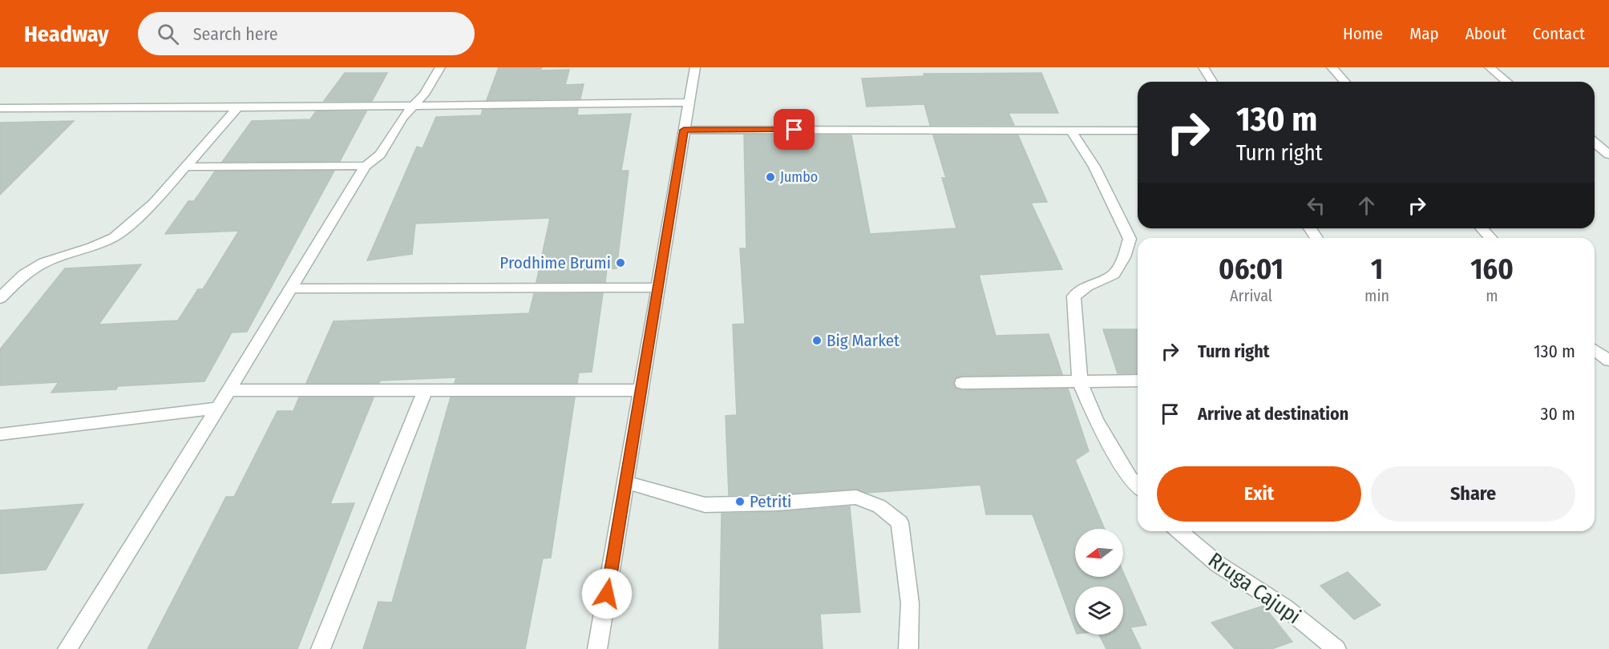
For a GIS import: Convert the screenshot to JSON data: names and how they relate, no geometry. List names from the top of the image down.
{
  "streets": {
    "street": ["Rruga Cajupi"]
  },
  "places": [
    "Jumbo",
    "Prodhime Brumi",
    "Big Market",
    "Petriti"
  ],
  "north": "left",
  "page": {
    "header": "Headway",
    "search": "Search here",
    "nav": [
      "Home",
      "Map",
      "About",
      "Contact"
    ],
    "turn": ["130 m", "Turn right"],
    "eta": [
      "06:01",
      "Arrival",
      "1",
      "min",
      "160",
      "m"
    ],
    "list": [
      {
        "name": "Turn right",
        "value": "130 m"
      },
      {
        "name": "Arrive at destination",
        "value": "30 m"
      }
    ],
    "buttons": ["Exit", "Share"]
  }
}
